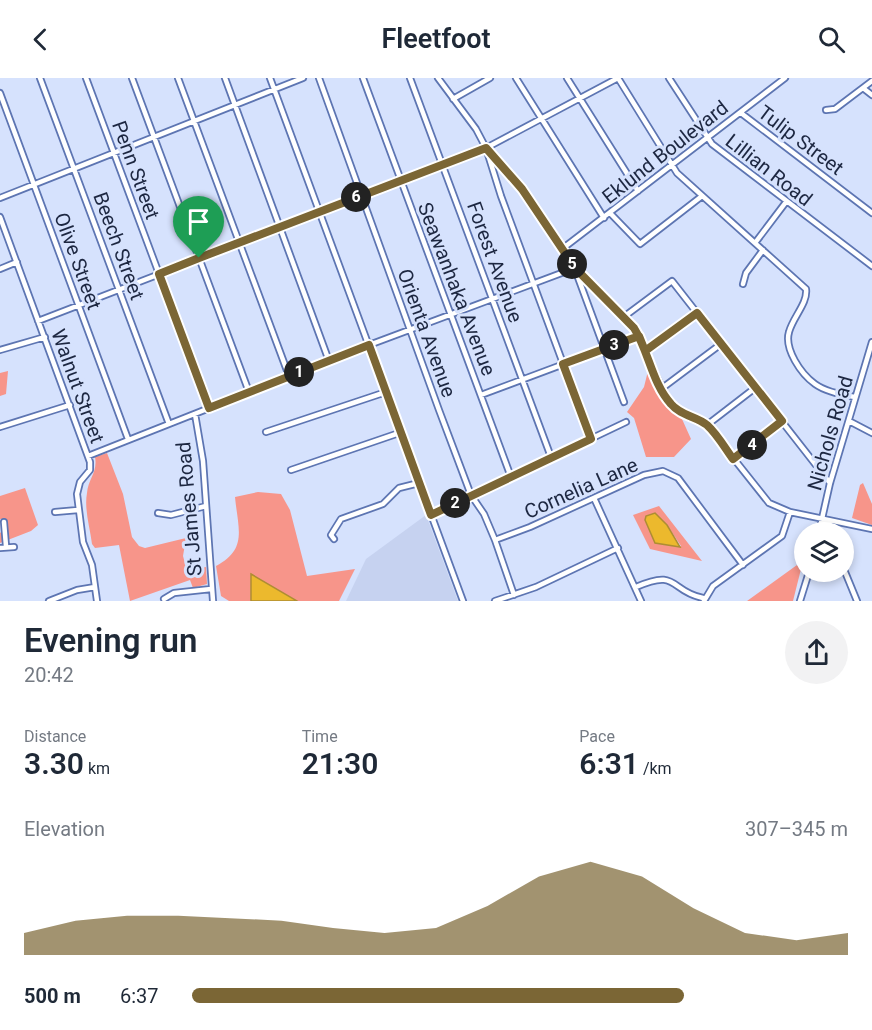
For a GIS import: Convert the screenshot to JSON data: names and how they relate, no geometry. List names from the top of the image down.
{
  "streets": {
    "street": [
      "Tulip Street",
      "Eklund Boulevard",
      "Penn Street",
      "Lillian Road",
      "Beech Street",
      "Olive Street",
      "Forest Avenue",
      "Seawanhaka Avenue",
      "Orienta Avenue",
      "Walnut Street",
      "Nichols Road",
      "Cornelia Lane",
      "St James Road"
    ]
  },
  "crossings": [
    ["Tulip Street", "Eklund Boulevard"],
    ["Eklund Boulevard", "Lillian Road"],
    ["Orienta Avenue", "Cornelia Lane"]
  ],
  "page": {
    "header": "Fleetfoot",
    "pins": [
      "6",
      "5",
      "3",
      "1",
      "4",
      "2"
    ],
    "heading": ["Evening run", "20:42"],
    "stats": [
      ["Distance", "3.30 km"],
      ["Time", "21:30"],
      ["Pace", "6:31 /km"]
    ],
    "chart": ["Elevation", "307–345 m"],
    "list": [
      {
        "name": "500 m",
        "note": "6:37"
      }
    ]
  }
}
